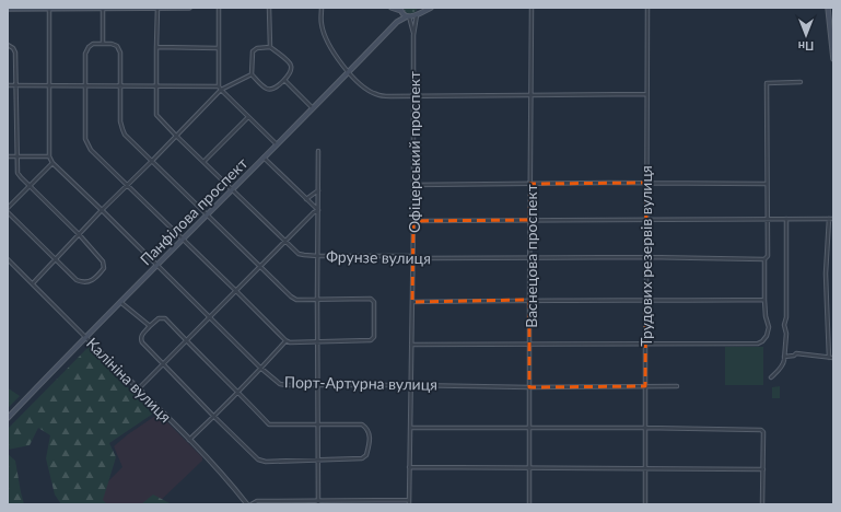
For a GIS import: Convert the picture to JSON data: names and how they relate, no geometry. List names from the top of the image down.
{
  "streets": {
    "main road": ["Панфілова проспект"],
    "street": [
      "Офіцерський проспект",
      "Васнецова проспект",
      "Трудових резервів вулиця",
      "Фрунзе вулиця",
      "Калініна вулиця",
      "Порт-Артурна вулиця"
    ]
  },
  "crossings": [
    ["Офіцерський проспект", "Фрунзе вулиця"],
    ["Офіцерський проспект", "Порт-Артурна вулиця"],
    ["Панфілова проспект", "Фрунзе вулиця"],
    ["Панфілова проспект", "Калініна вулиця"],
    ["Панфілова проспект", "Порт-Артурна вулиця"],
    ["Васнецова проспект", "Фрунзе вулиця"],
    ["Васнецова проспект", "Порт-Артурна вулиця"],
    ["Трудових резервів вулиця", "Фрунзе вулиця"],
    ["Трудових резервів вулиця", "Порт-Артурна вулиця"]
  ],
  "north": "bottom"
}
